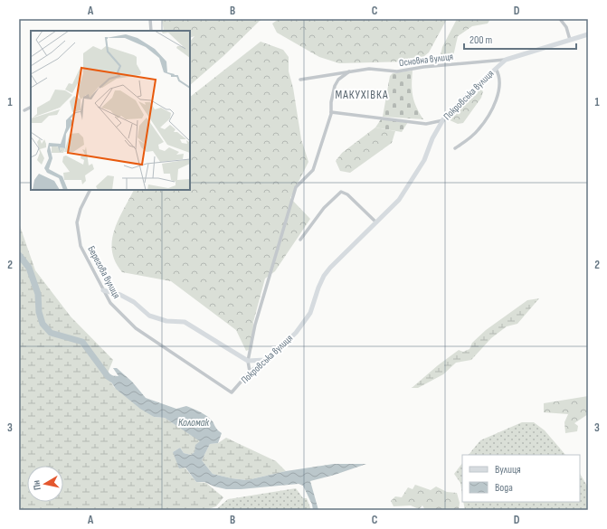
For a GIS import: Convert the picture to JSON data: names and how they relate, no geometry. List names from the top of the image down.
{
  "streets": {
    "street": ["Основна вулиця", "Покровська вулиця", "Берегова вулиця"]
  },
  "crossings": [
    ["Основна вулиця", "Покровська вулиця"],
    ["Покровська вулиця", "Берегова вулиця"]
  ],
  "districts": ["МАКУХІВКА"],
  "water": ["Коломак"],
  "legend": ["Вулиця", "Вода"],
  "scale_bar": "200 m",
  "north": "left",
  "grid": {
    "columns": [
      "A",
      "B",
      "C",
      "D"
    ],
    "rows": ["1", "2", "3"]
  }
}
